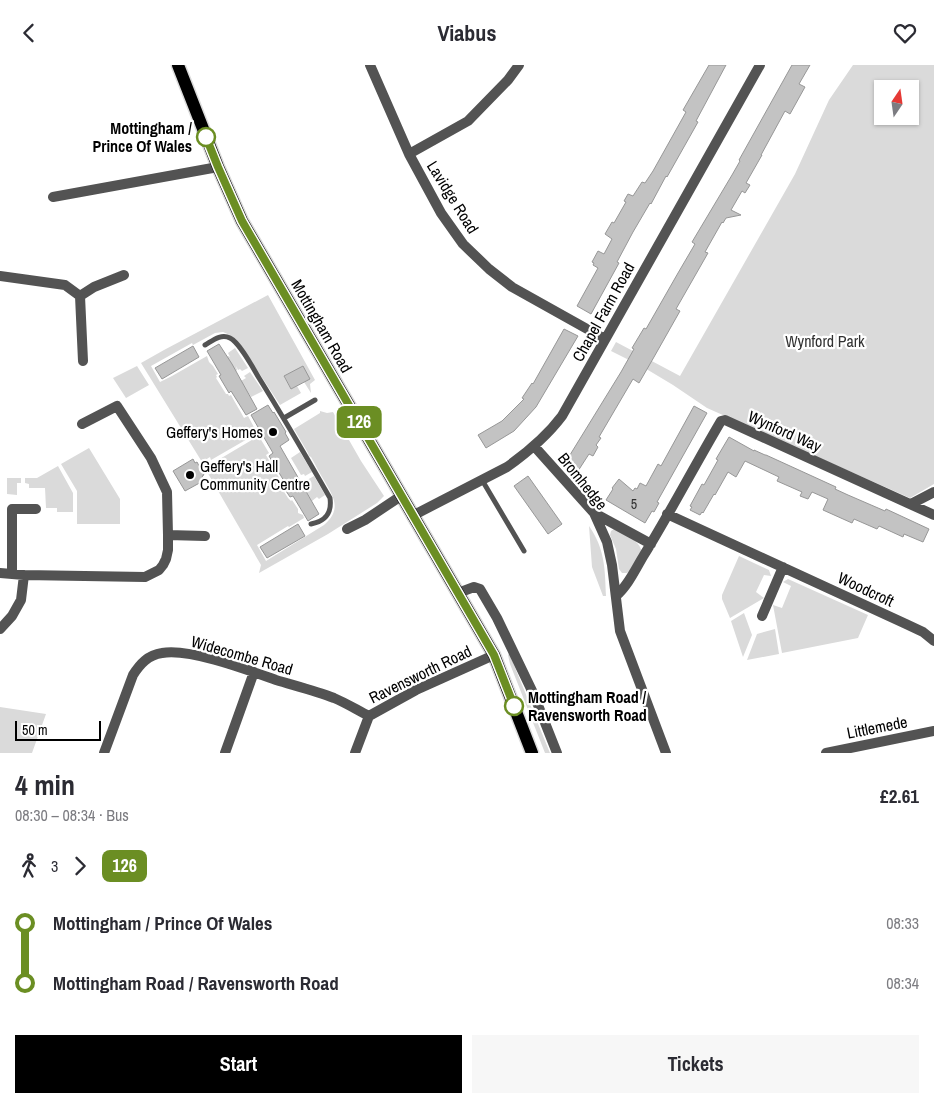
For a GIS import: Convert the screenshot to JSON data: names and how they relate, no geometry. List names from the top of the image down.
{
  "streets": {
    "main road": ["Mottingham Road"],
    "street": [
      "Lavidge Road",
      "Chapel Farm Road",
      "Wynford Way",
      "Bromhedge",
      "Woodcroft",
      "Widecombe Road",
      "Ravensworth Road",
      "Littlemede"
    ]
  },
  "crossings": [
    ["Lavidge Road", "Chapel Farm Road"],
    ["Chapel Farm Road", "Mottingham Road"],
    ["Chapel Farm Road", "Bromhedge"],
    ["Mottingham Road", "Ravensworth Road"],
    ["Wynford Way", "Woodcroft"],
    ["Widecombe Road", "Ravensworth Road"]
  ],
  "parks": ["Wynford Park"],
  "places": [
    "Mottingham / Prince Of Wales",
    "Geffery's Homes",
    "Geffery's Hall Community Centre",
    "Mottingham Road / Ravensworth Road"
  ],
  "lines": ["bus line 126"],
  "house_numbers": ["5"],
  "scale_bar": "50 m",
  "north": "top",
  "page": {
    "header": "Viabus",
    "on_map": "126",
    "scale": "50 m",
    "heading": ["4 min", "08:30 – 08:34 · Bus", "£2.61"],
    "legs": ["3", "126"],
    "list": [
      {
        "name": "Mottingham / Prince Of Wales",
        "value": "08:33"
      },
      {
        "name": "Mottingham Road / Ravensworth Road",
        "value": "08:34"
      }
    ],
    "buttons": ["Start", "Tickets"]
  }
}
